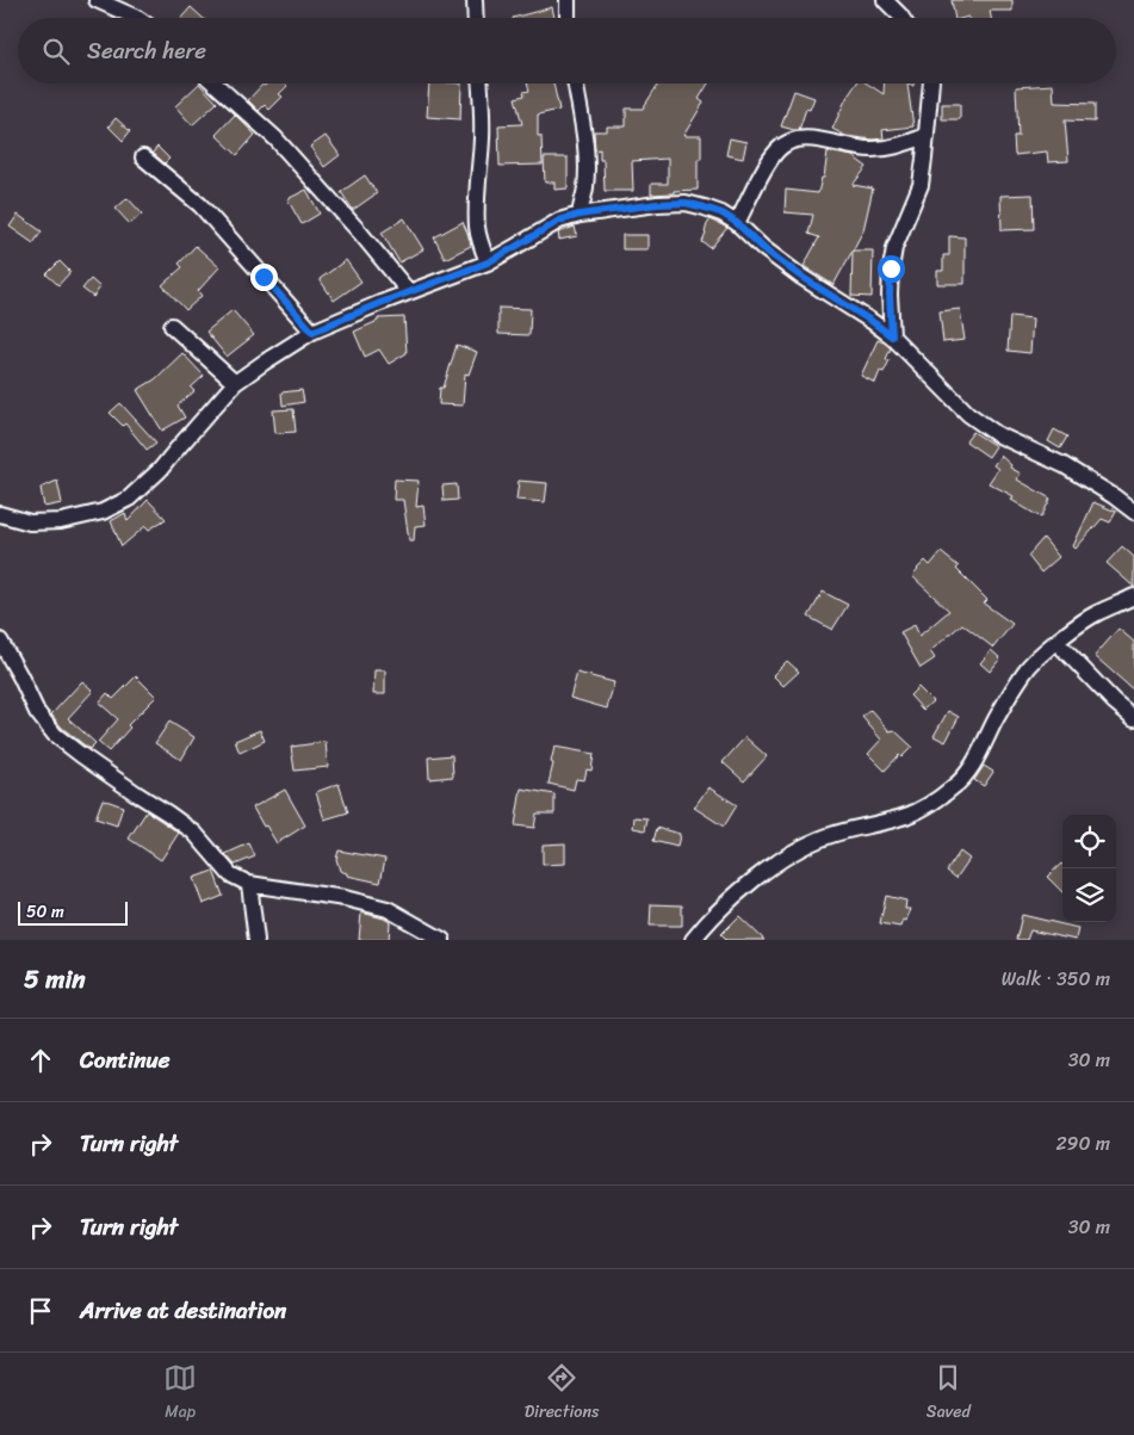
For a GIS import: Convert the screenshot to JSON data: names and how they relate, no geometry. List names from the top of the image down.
{
  "scale_bar": "50 m",
  "page": {
    "search": "Search here",
    "scale": "50 m",
    "heading": ["5 min", "Walk · 350 m"],
    "list": [
      ["Continue", "30 m"],
      ["Turn right", "290 m"],
      ["Turn right", "30 m"],
      "Arrive at destination"
    ],
    "nav": ["Map", "Directions", "Saved"]
  }
}
